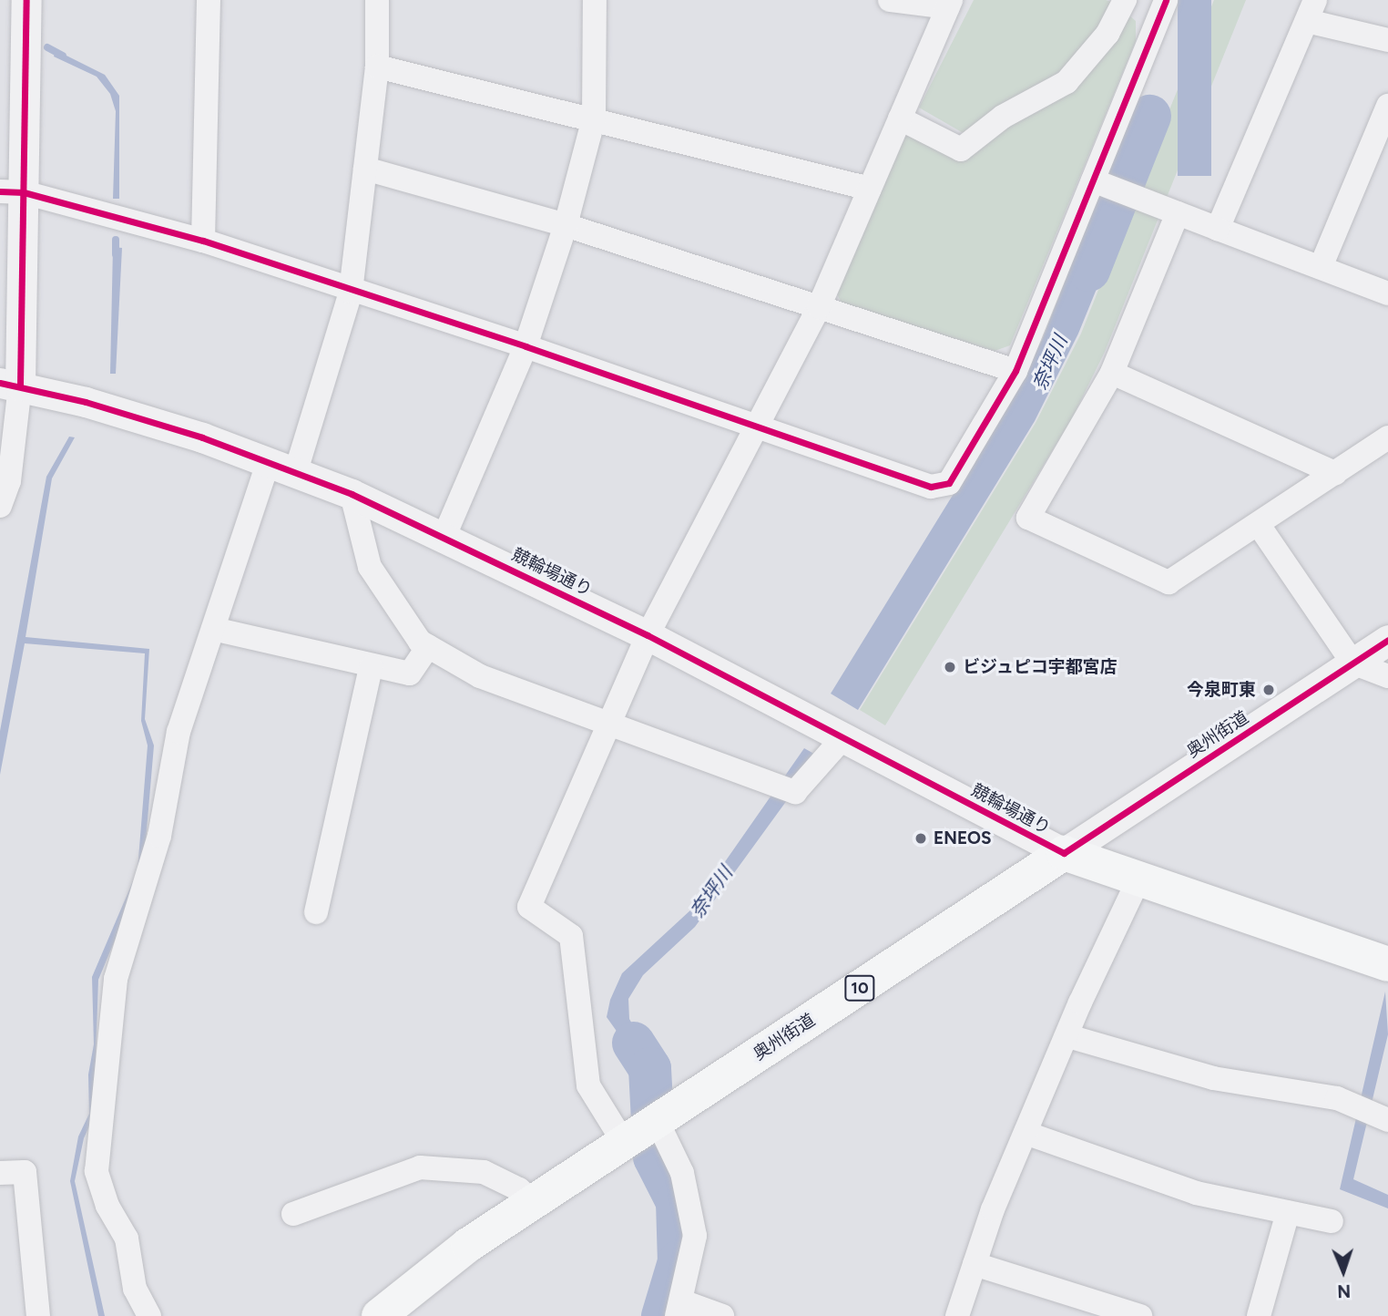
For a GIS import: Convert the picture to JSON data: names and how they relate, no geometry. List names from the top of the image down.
{
  "streets": {
    "main road": ["競輪場通り", "奥州街道", "10"]
  },
  "crossings": [
    ["競輪場通り", "奥州街道"]
  ],
  "water": ["奈坪川"],
  "places": ["ビジュピコ宇都宮店", "今泉町東", "ENEOS"],
  "north": "bottom"
}
